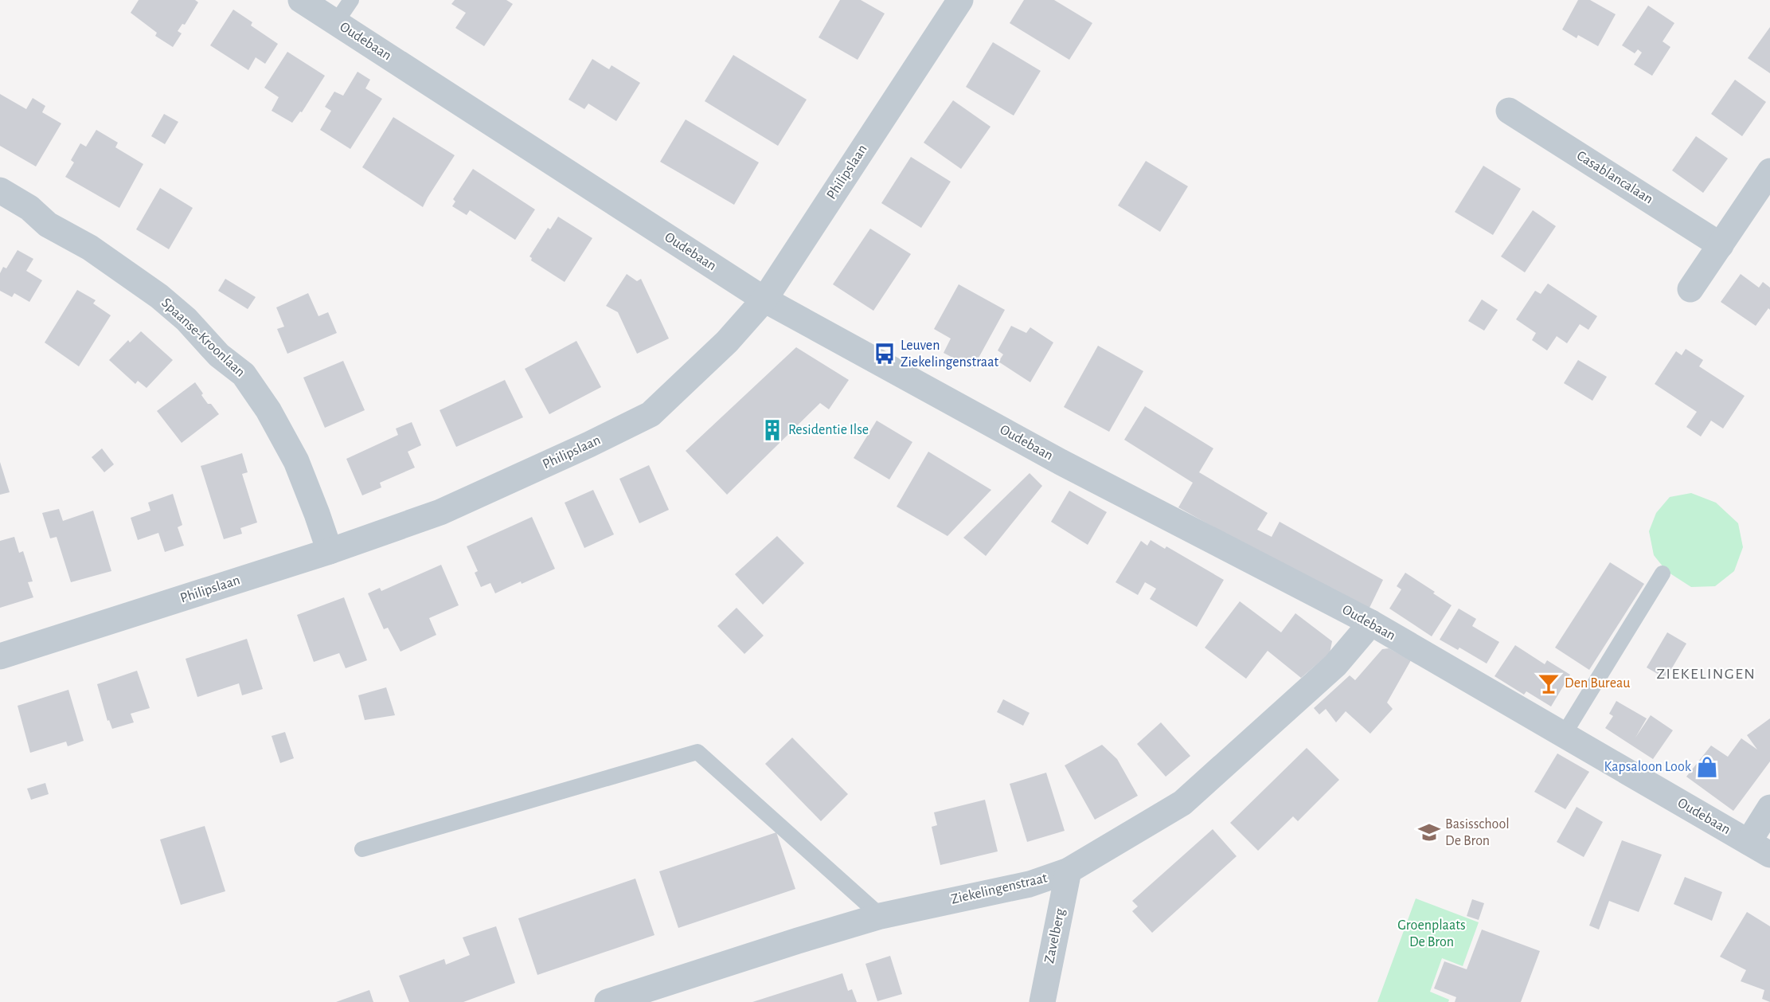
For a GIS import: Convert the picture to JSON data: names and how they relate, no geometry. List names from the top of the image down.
{
  "streets": {
    "street": [
      "Oudebaan",
      "Philipslaan",
      "Casablancalaan",
      "Spaanse-Kroonlaan",
      "Ziekelingenstraat",
      "Zavelberg"
    ]
  },
  "crossings": [
    ["Oudebaan", "Philipslaan"],
    ["Oudebaan", "Ziekelingenstraat"],
    ["Philipslaan", "Spaanse-Kroonlaan"],
    ["Ziekelingenstraat", "Zavelberg"]
  ],
  "districts": ["ZIEKELINGEN"],
  "parks": ["Groenplaats De Bron"],
  "places": {
    "bus stop": ["Leuven Ziekelingenstraat"],
    "building": ["Residentie Ilse"],
    "bar": ["Den Bureau"],
    "shop": ["Kapsaloon Look"],
    "school or university": ["Basisschool De Bron"]
  }
}
